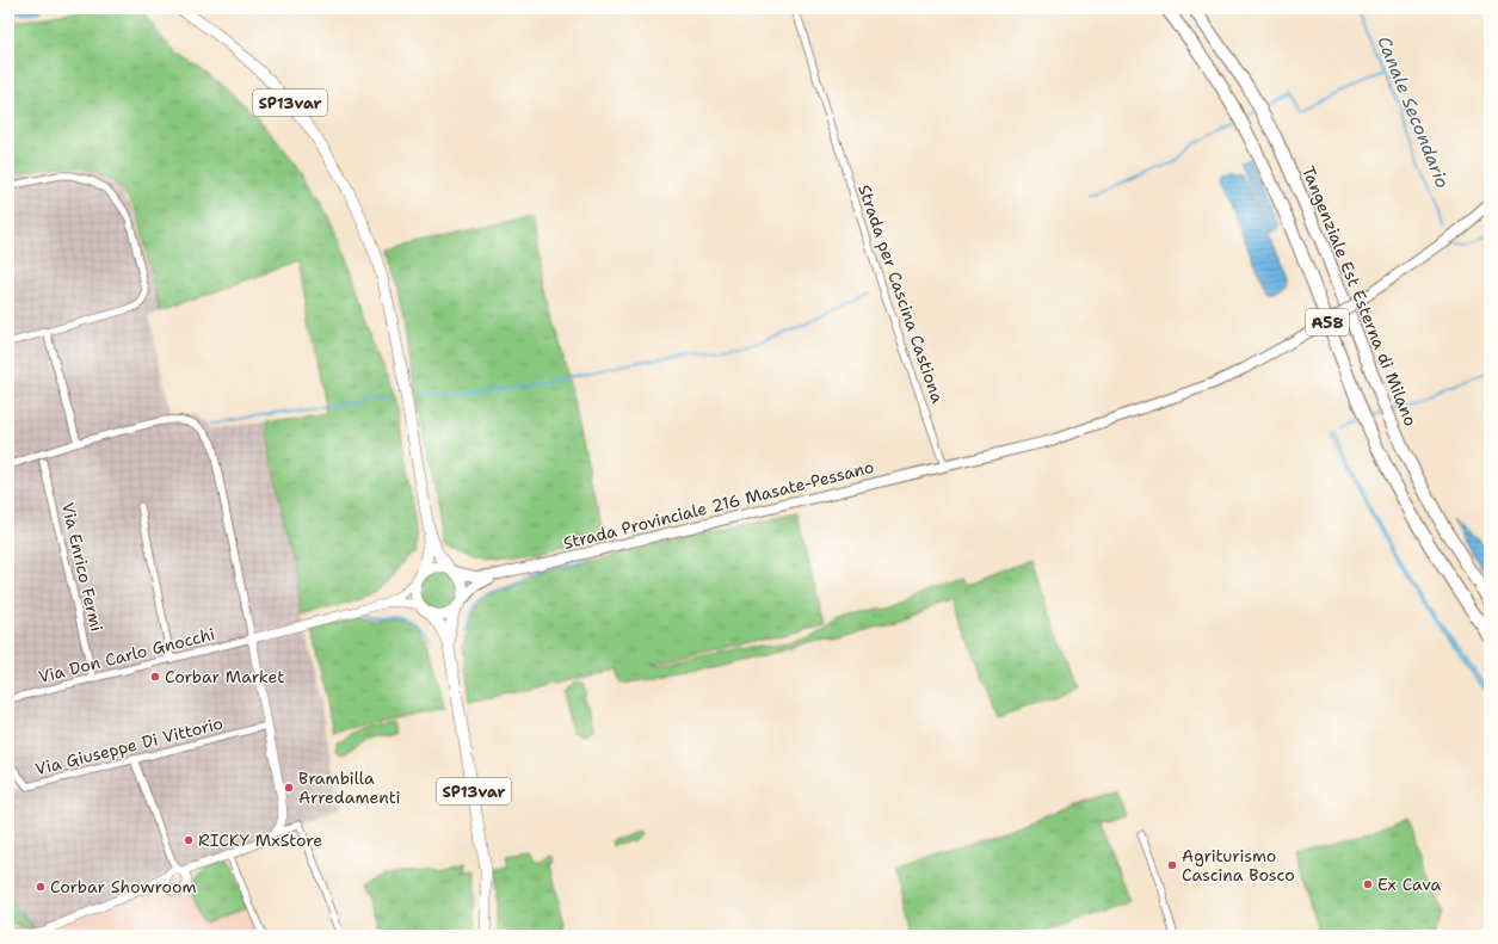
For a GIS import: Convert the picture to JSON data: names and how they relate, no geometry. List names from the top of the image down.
{
  "streets": {
    "highway": ["Tangenziale Est Esterna di Milano", "A58"],
    "main road": ["SP13var", "Strada Provinciale 216 Masate-Pessano"],
    "street": [
      "Strada per Cascina Castiona",
      "Via Enrico Fermi",
      "Via Don Carlo Gnocchi",
      "Via Giuseppe Di Vittorio"
    ]
  },
  "crossings": [
    ["Strada per Cascina Castiona", "Strada Provinciale 216 Masate-Pessano"],
    ["Via Enrico Fermi", "Via Don Carlo Gnocchi"]
  ],
  "water": ["Canale Secondario"],
  "places": [
    "Corbar Market",
    "Brambilla Arredamenti",
    "RICKY MxStore",
    "Agriturismo Cascina Bosco",
    "Ex Cava",
    "Corbar Showroom"
  ]
}
